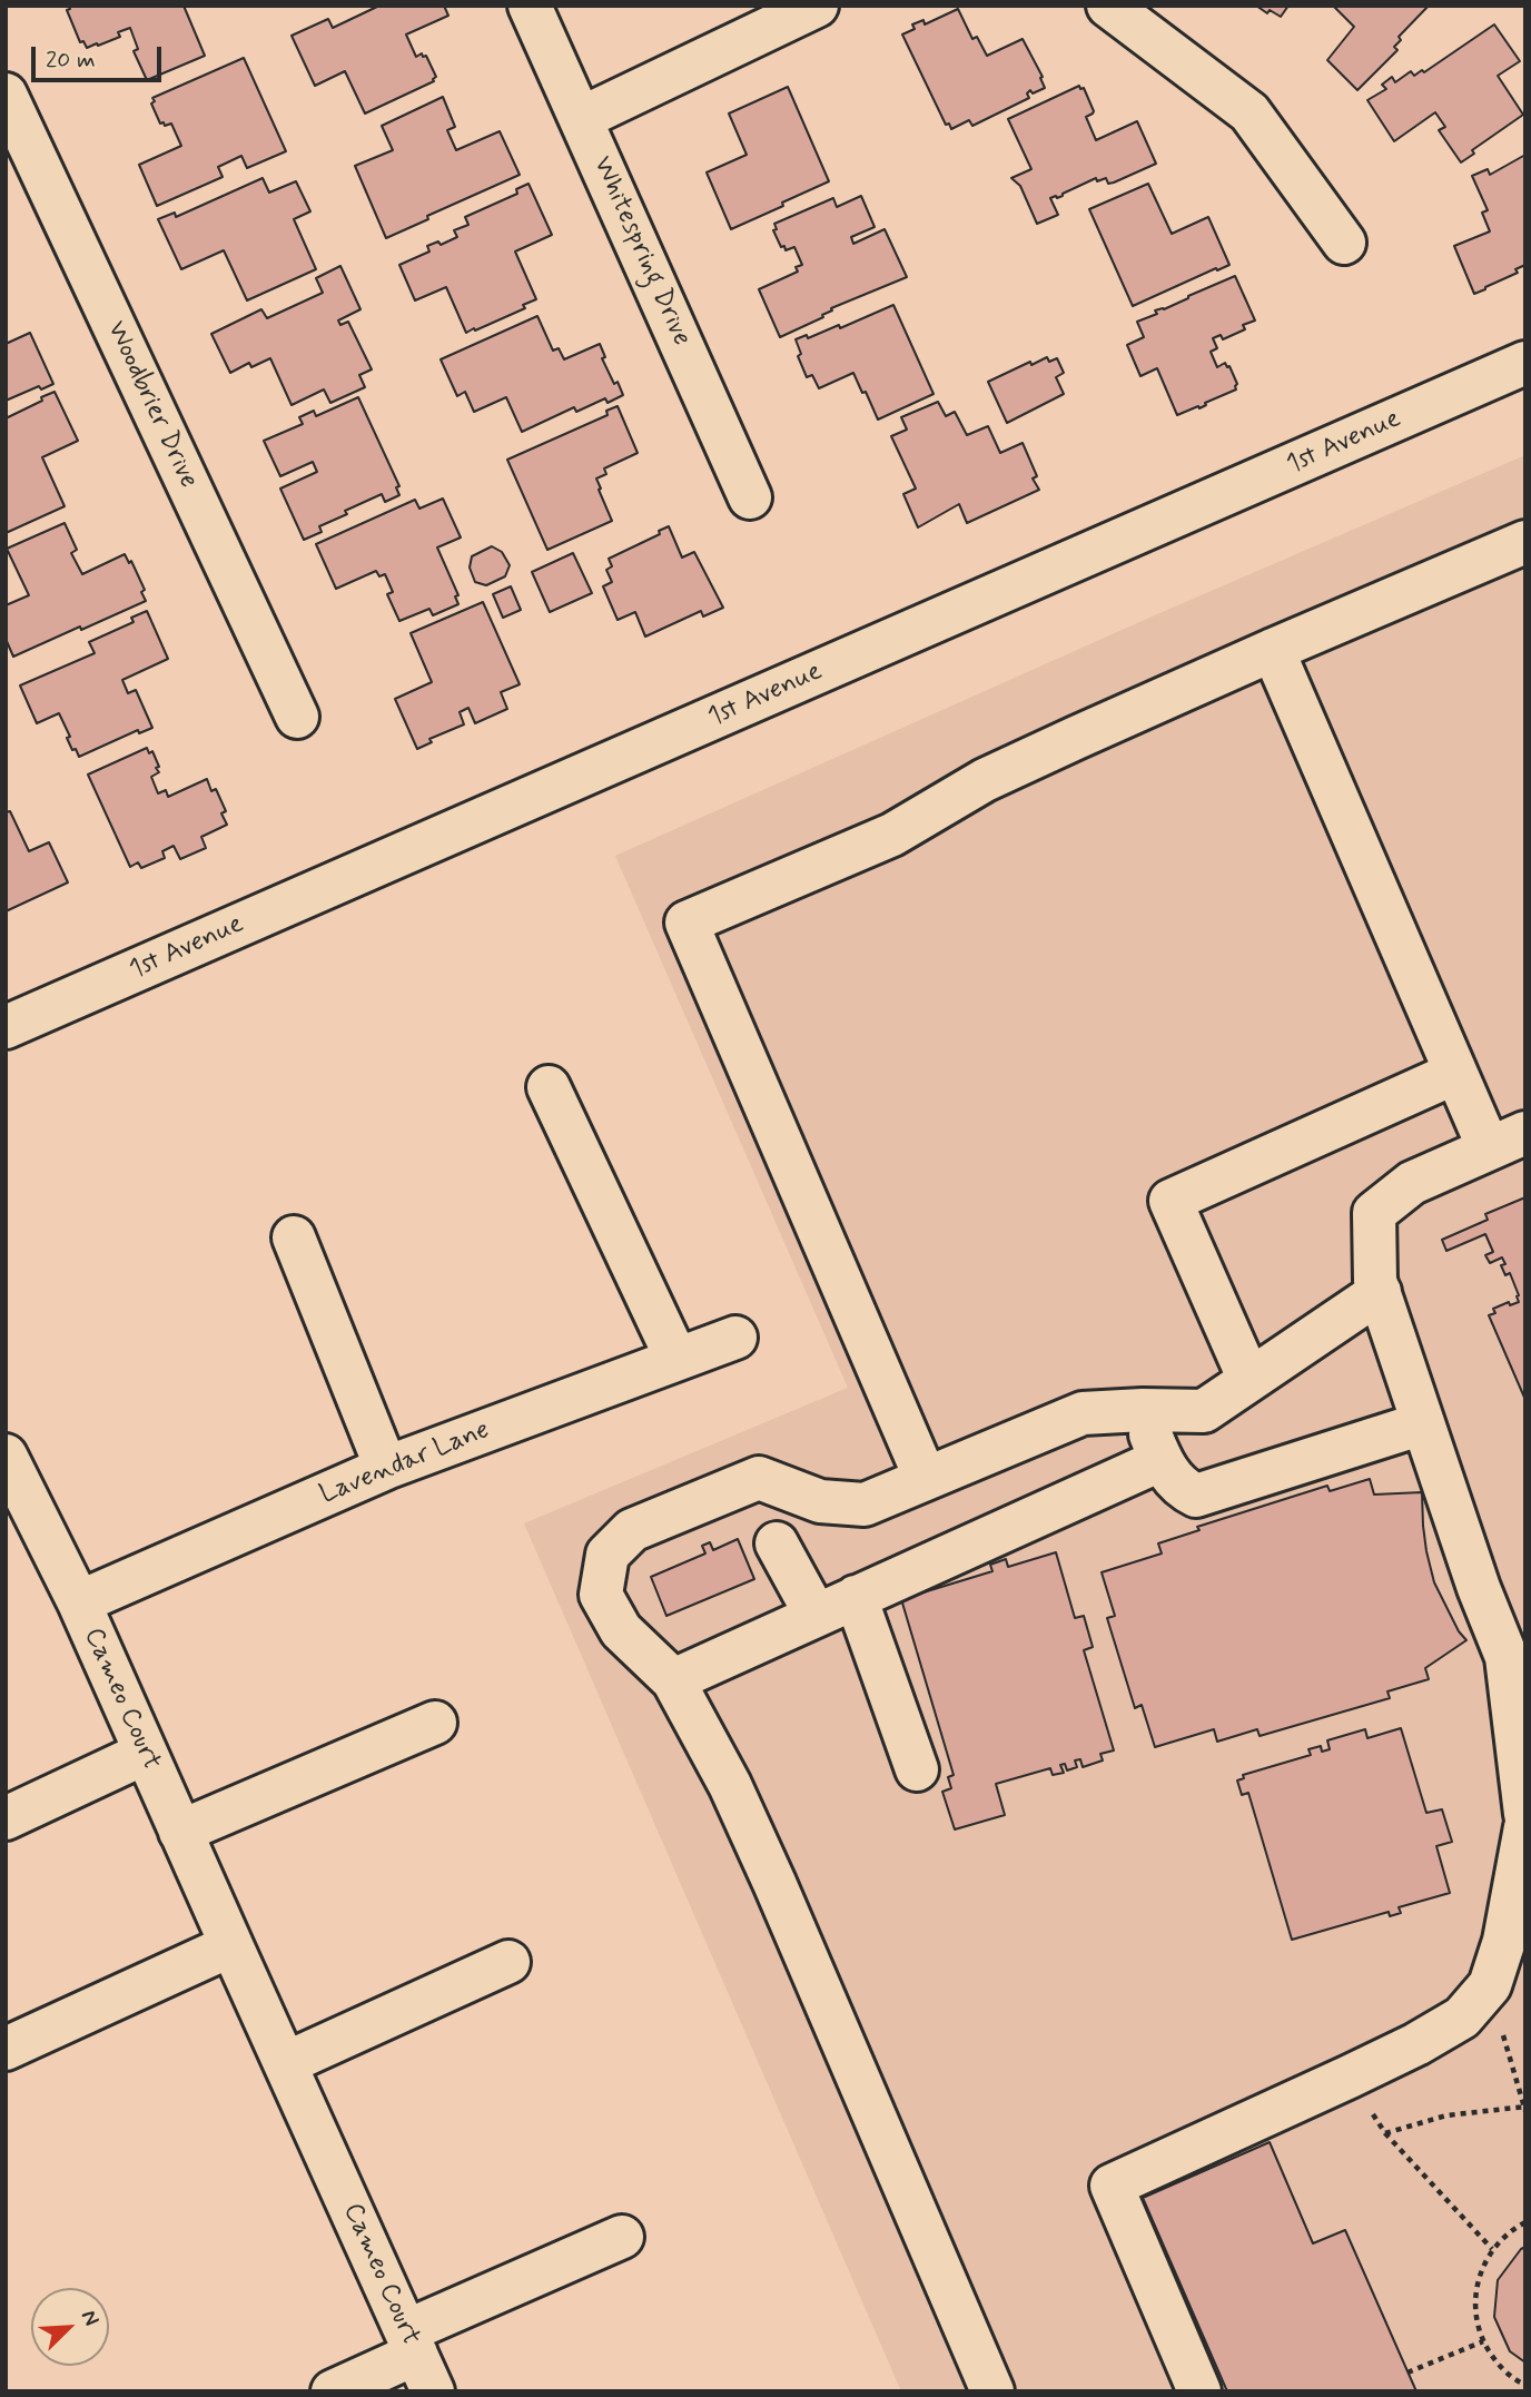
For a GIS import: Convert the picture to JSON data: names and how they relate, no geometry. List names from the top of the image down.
{
  "streets": {
    "street": [
      "Whitespring Drive",
      "Woodbrier Drive",
      "1st Avenue",
      "Lavendar Lane",
      "Cameo Court"
    ]
  },
  "crossings": [
    ["Lavendar Lane", "Cameo Court"]
  ],
  "scale_bar": "20 m",
  "north": "top right"
}
